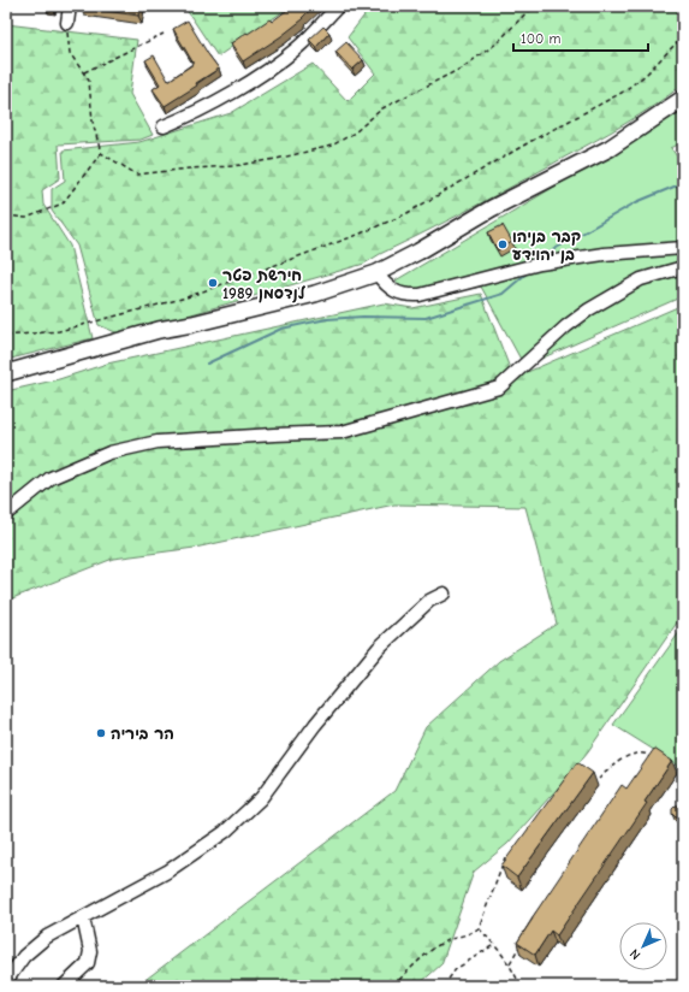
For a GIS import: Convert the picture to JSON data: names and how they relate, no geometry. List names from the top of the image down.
{
  "places": ["קבר בניהו בן יהוידע", "חירשת פטר לנדסמן 1989", "הר ביריה"],
  "scale_bar": "100 m",
  "north": "bottom left"
}
